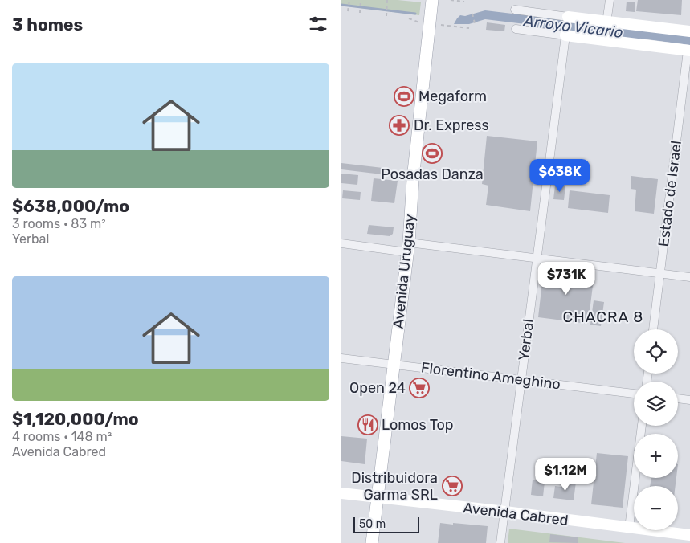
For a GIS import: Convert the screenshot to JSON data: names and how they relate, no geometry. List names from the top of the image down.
{
  "streets": {
    "main road": ["Avenida Uruguay", "Avenida Cabred"],
    "street": ["Estado de Israel", "Yerbal", "Florentino Ameghino"]
  },
  "crossings": [
    ["Avenida Uruguay", "Florentino Ameghino"],
    ["Avenida Uruguay", "Avenida Cabred"],
    ["Yerbal", "Florentino Ameghino"],
    ["Yerbal", "Avenida Cabred"]
  ],
  "districts": ["CHACRA 8"],
  "water": ["Arroyo Vicario"],
  "places": {
    "sports": ["Megaform", "Posadas Danza"],
    "pharmacy": ["Dr. Express"],
    "supermarket": ["Open 24", "Distribuidora Garma SRL"],
    "restaurant": ["Lomos Top"]
  },
  "scale_bar": "50 m",
  "page": {
    "heading": "3 homes",
    "list": [
      {
        "name": "$638,000/mo",
        "note": "3 rooms · 83 m² · Yerbal"
      },
      {
        "name": "$1,120,000/mo",
        "note": "4 rooms · 148 m² · Avenida Cabred"
      }
    ],
    "price": ["$638K", "$731K", "$1.12M"],
    "map_buttons": ["+", "−"],
    "scale": "50 m"
  }
}
